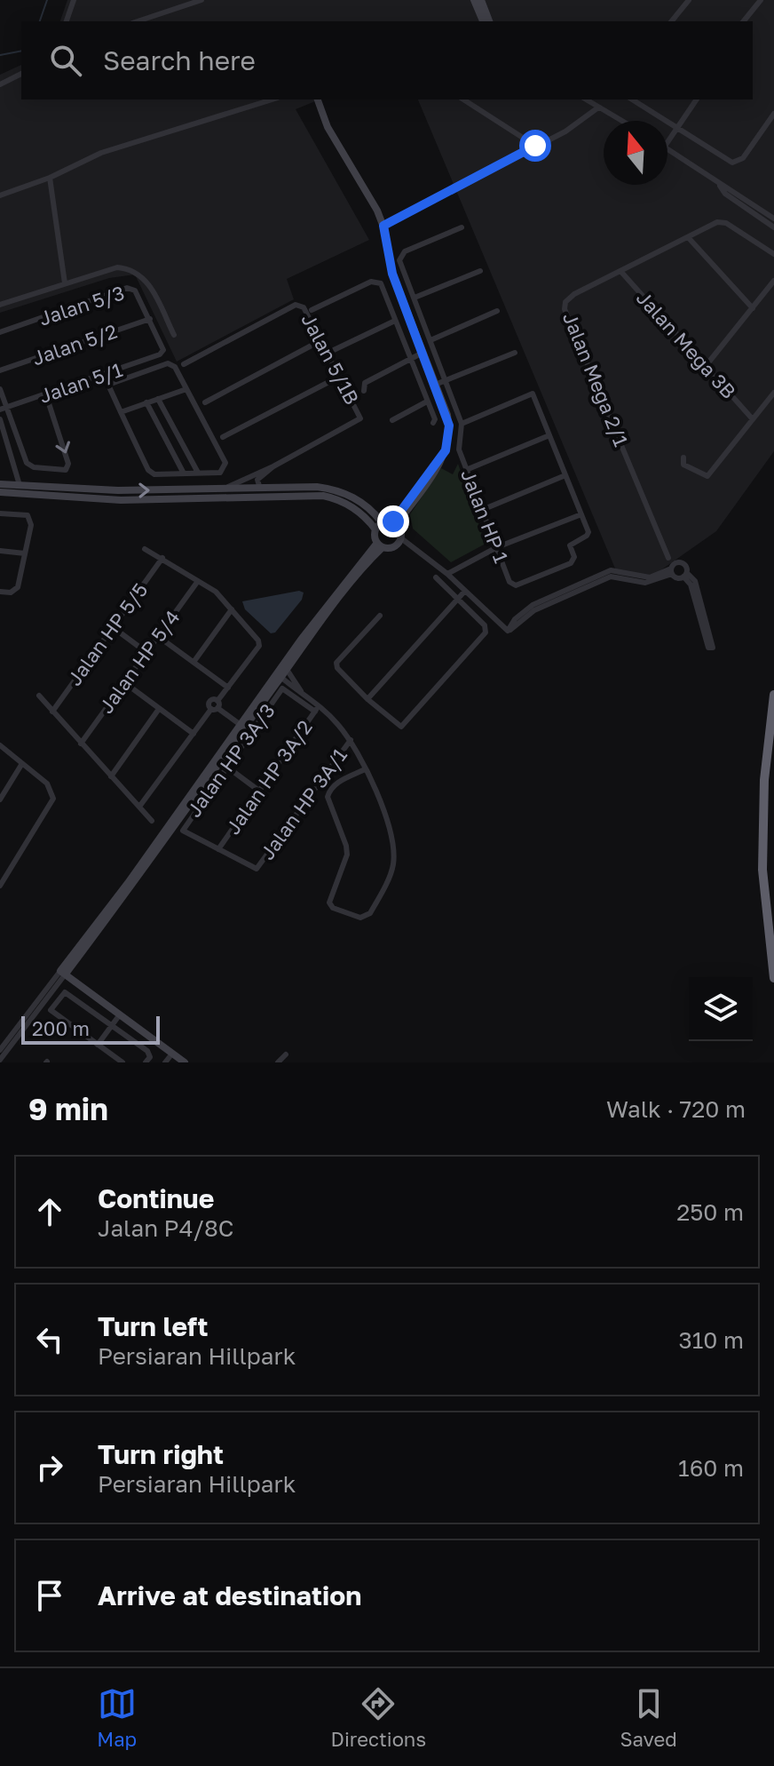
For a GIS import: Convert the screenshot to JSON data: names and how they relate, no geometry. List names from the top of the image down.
{
  "streets": {
    "street": [
      "Jalan 5/3",
      "Jalan 5/2",
      "Jalan Mega 3B",
      "Jalan 5/1B",
      "Jalan Mega 2/1",
      "Jalan 5/1",
      "Jalan HP 1",
      "Jalan HP 5/5",
      "Jalan HP 5/4",
      "Jalan HP 3A/3",
      "Jalan HP 3A/2",
      "Jalan HP 3A/1"
    ]
  },
  "crossings": [
    ["Jalan 5/3", "Jalan 5/2"],
    ["Jalan 5/3", "Jalan 5/1"],
    ["Jalan Mega 3B", "Jalan Mega 2/1"],
    ["Jalan HP 3A/3", "Jalan HP 3A/2"],
    ["Jalan HP 3A/3", "Jalan HP 3A/1"],
    ["Jalan HP 3A/2", "Jalan HP 3A/1"]
  ],
  "scale_bar": "200 m",
  "north": "top",
  "page": {
    "search": "Search here",
    "scale": "200 m",
    "heading": ["9 min", "Walk · 720 m"],
    "list": [
      ["Continue", "Jalan P4/8C", "250 m"],
      ["Turn left", "Persiaran Hillpark", "310 m"],
      ["Turn right", "Persiaran Hillpark", "160 m"],
      "Arrive at destination"
    ],
    "nav": ["Map", "Directions", "Saved"]
  }
}
